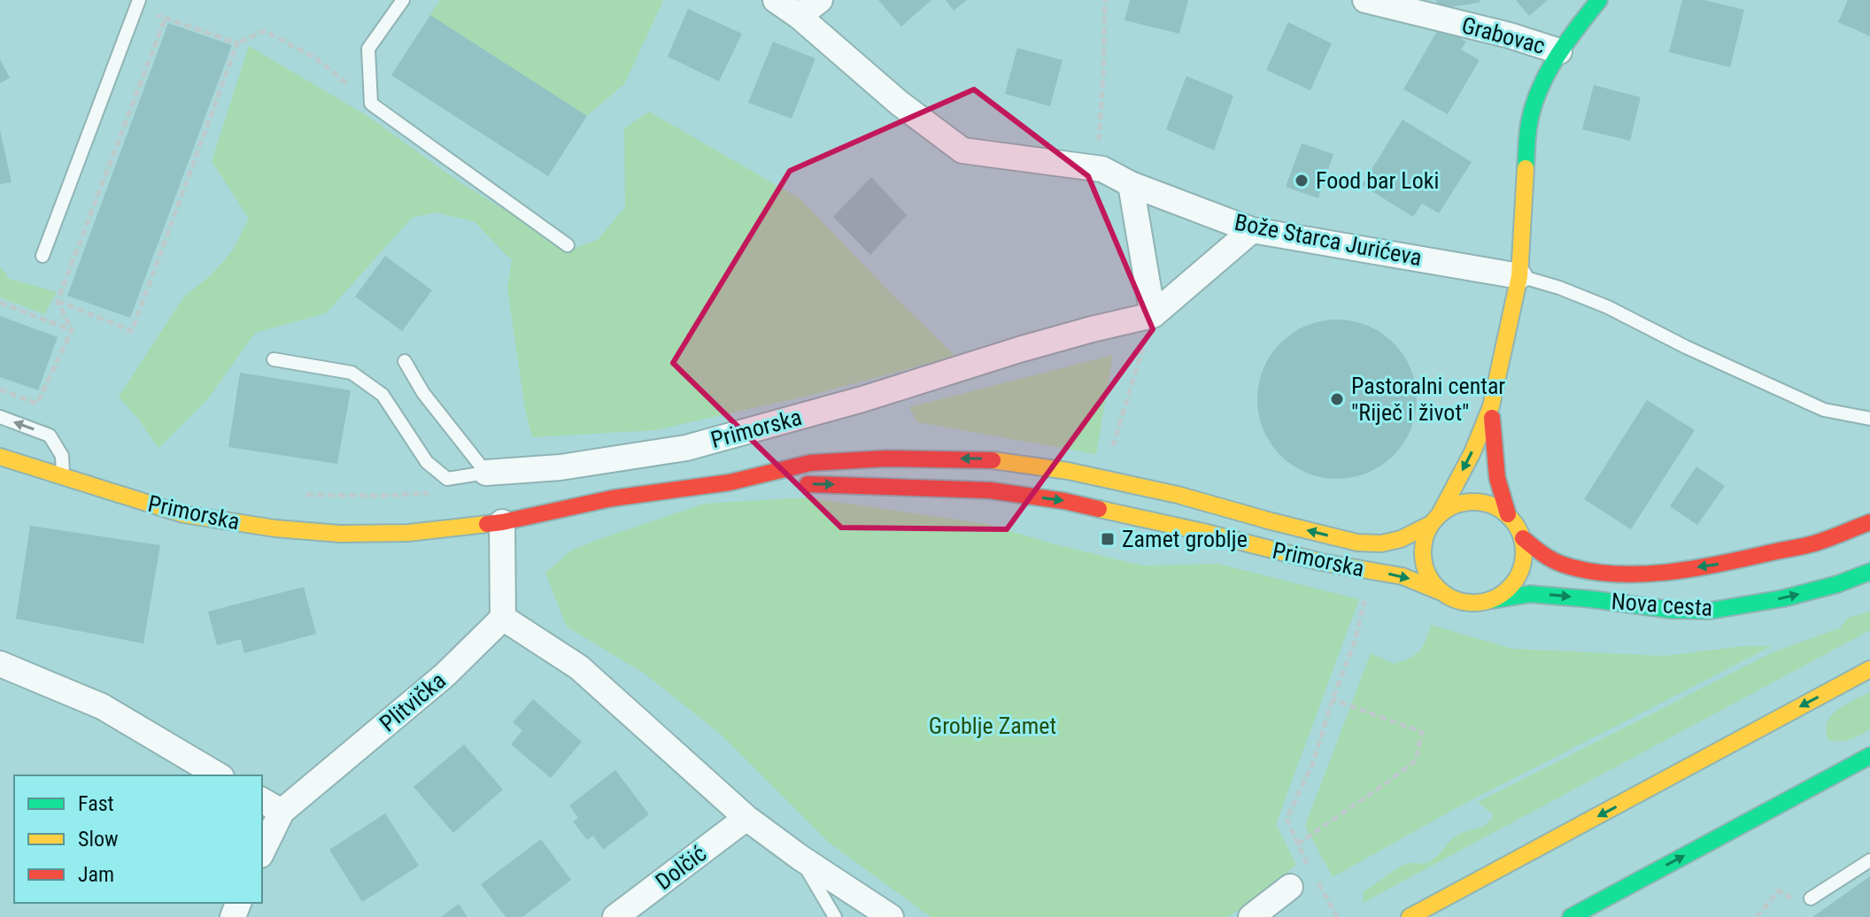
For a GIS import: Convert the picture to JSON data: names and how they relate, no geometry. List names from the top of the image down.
{
  "streets": {
    "main road": ["Primorska", "Nova cesta"],
    "street": [
      "Grabovac",
      "Bože Starca Jurićeva",
      "Plitvička",
      "Dolčić"
    ]
  },
  "crossings": [
    ["Bože Starca Jurićeva", "Primorska"],
    ["Primorska", "Nova cesta"]
  ],
  "parks": ["Groblje Zamet"],
  "places": {
    "other": ["Food bar Loki", "Pastoralni centar \"Riječ i život\""],
    "transit": ["Zamet groblje"]
  },
  "legend": ["Fast", "Slow", "Jam"]
}
